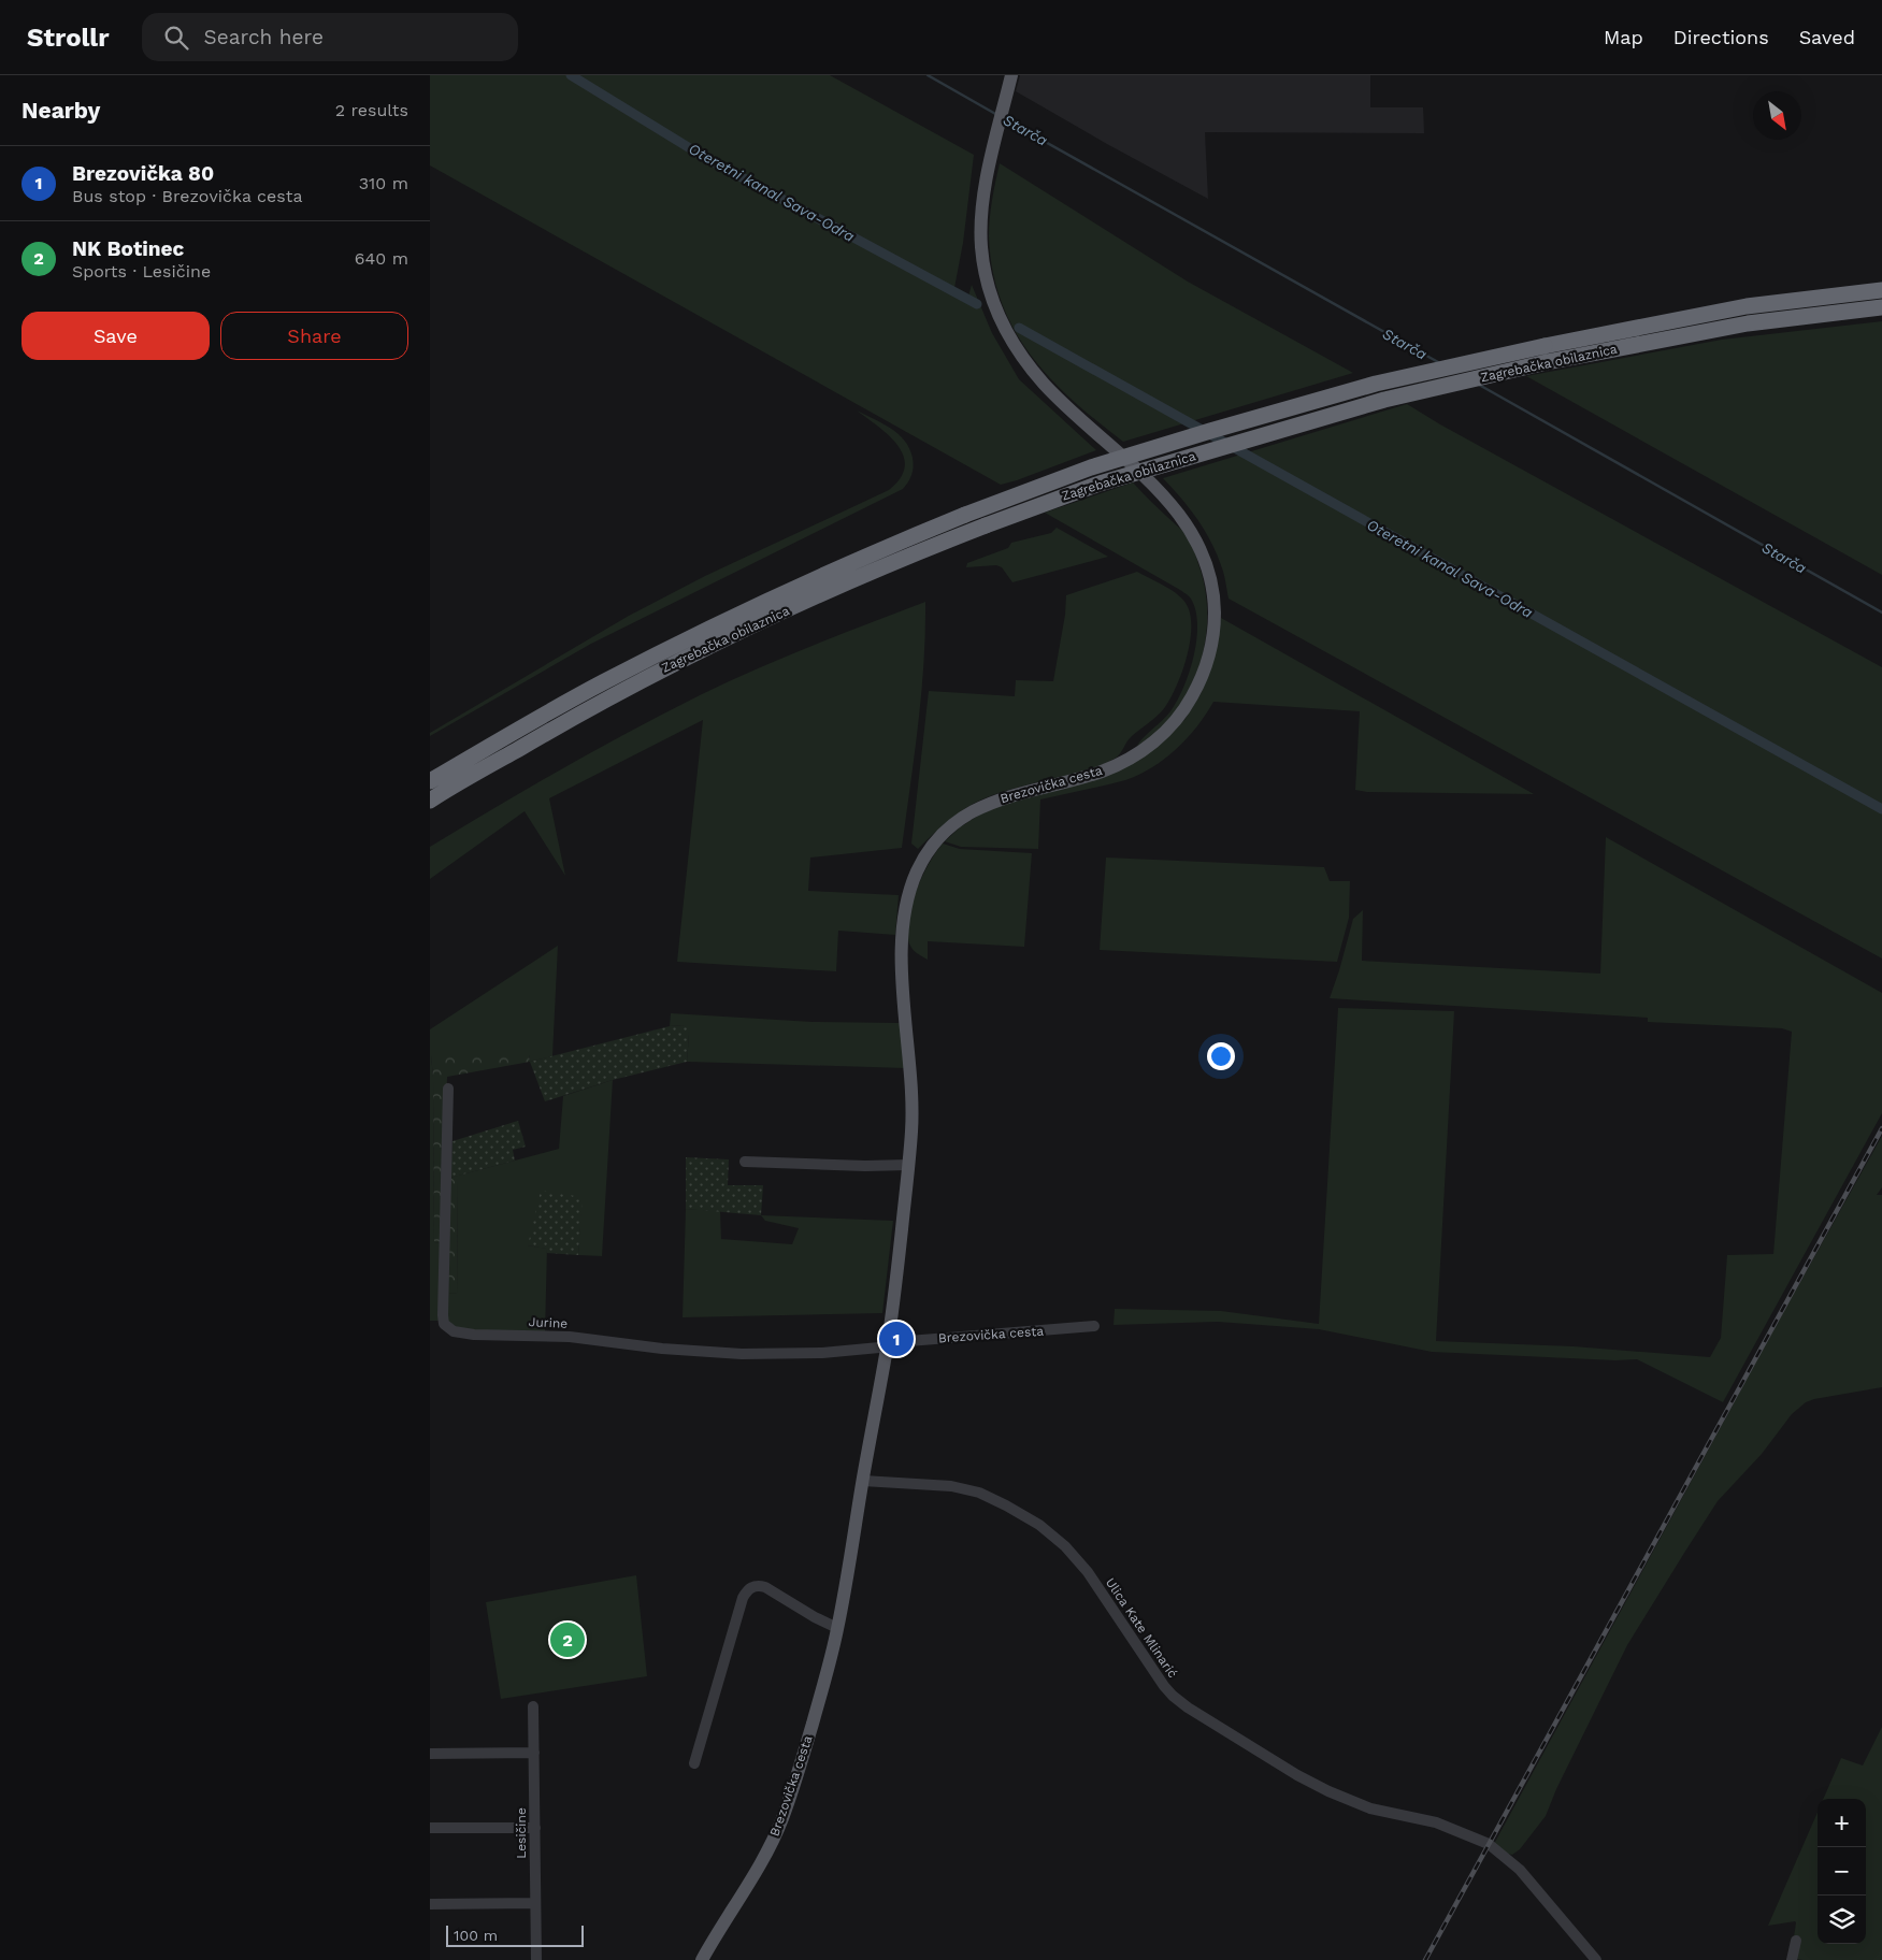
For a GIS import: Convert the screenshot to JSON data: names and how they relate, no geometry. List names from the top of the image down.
{
  "streets": {
    "highway": ["Zagrebačka obilaznica"],
    "main road": ["Brezovička cesta"],
    "street": ["Jurine", "Ulica Kate Mlinarić", "Lesičine"]
  },
  "crossings": [
    ["Brezovička cesta", "Jurine"],
    ["Brezovička cesta", "Ulica Kate Mlinarić"]
  ],
  "water": ["Starča", "Oteretni kanal Sava-Odra"],
  "scale_bar": "100 m",
  "north": "bottom right",
  "page": {
    "header": "Strollr",
    "search": "Search here",
    "nav": ["Map", "Directions", "Saved"],
    "heading": ["Nearby", "2 results"],
    "list": [
      {
        "mark": "1",
        "name": "Brezovička 80",
        "note": "Bus stop · Brezovička cesta",
        "value": "310 m"
      },
      {
        "mark": "2",
        "name": "NK Botinec",
        "note": "Sports · Lesičine",
        "value": "640 m"
      }
    ],
    "buttons": ["Save", "Share"],
    "pins": ["1", "2"],
    "map_buttons": ["+", "−"],
    "scale": "100 m"
  }
}
